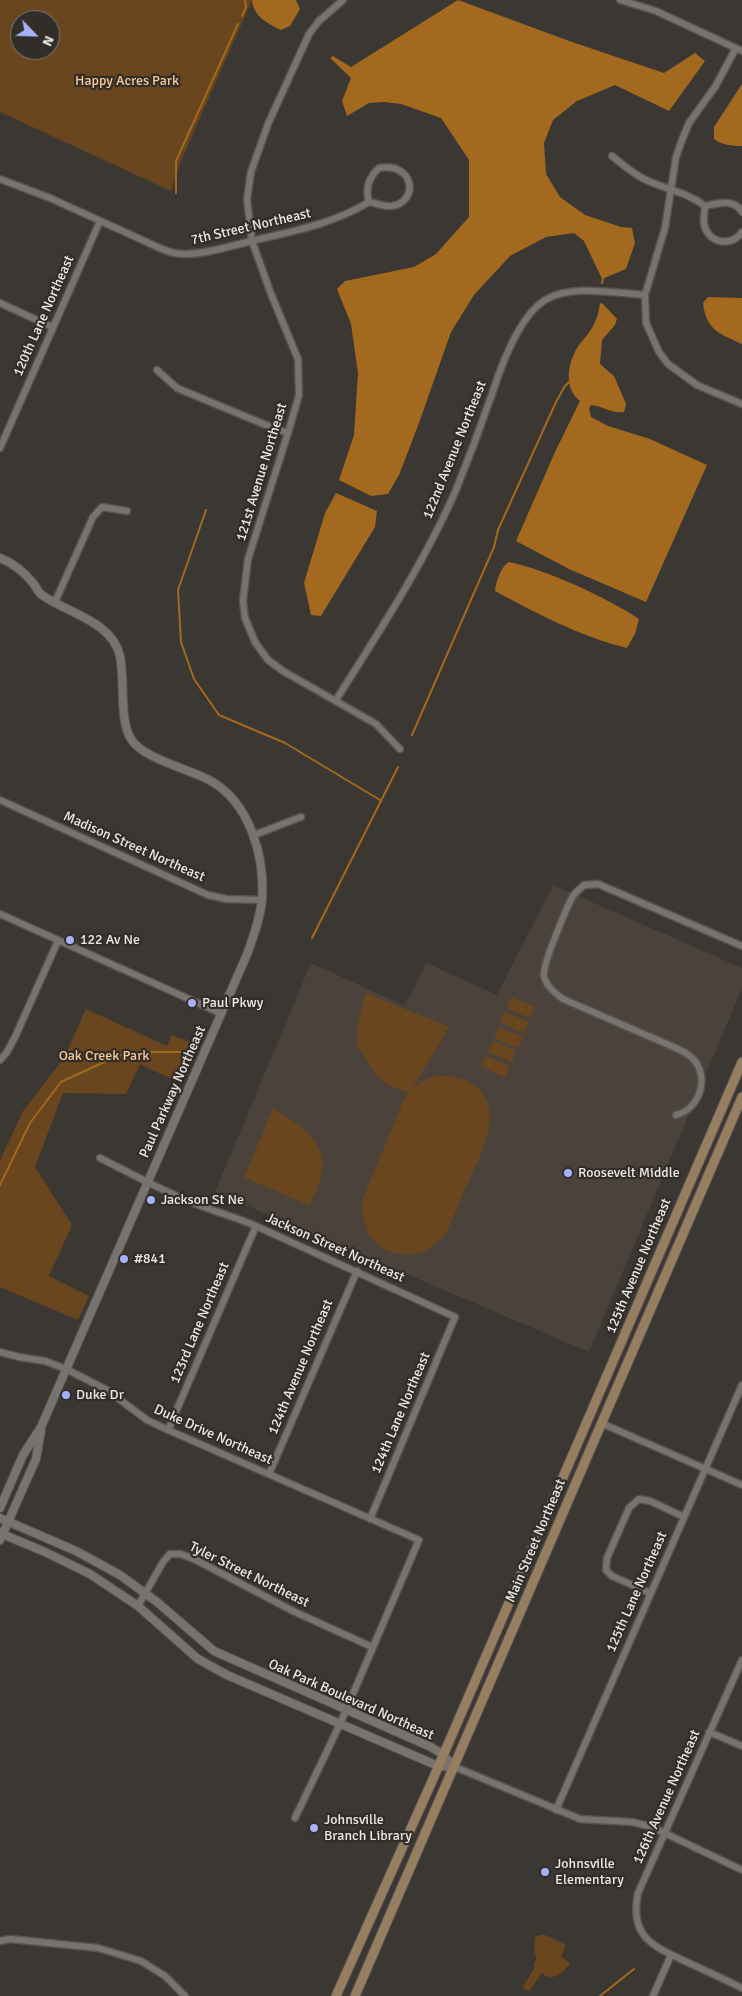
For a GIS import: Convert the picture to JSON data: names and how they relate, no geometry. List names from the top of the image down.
{
  "streets": {
    "main road": ["125th Avenue Northeast", "Main Street Northeast"],
    "street": [
      "7th Street Northeast",
      "120th Lane Northeast",
      "122nd Avenue Northeast",
      "121st Avenue Northeast",
      "Madison Street Northeast",
      "Paul Parkway Northeast",
      "Jackson Street Northeast",
      "123rd Lane Northeast",
      "124th Avenue Northeast",
      "124th Lane Northeast",
      "Duke Drive Northeast",
      "Tyler Street Northeast",
      "125th Lane Northeast",
      "Oak Park Boulevard Northeast",
      "126th Avenue Northeast"
    ]
  },
  "crossings": [
    ["7th Street Northeast", "120th Lane Northeast"],
    ["7th Street Northeast", "121st Avenue Northeast"],
    ["122nd Avenue Northeast", "121st Avenue Northeast"],
    ["Madison Street Northeast", "Paul Parkway Northeast"],
    ["Paul Parkway Northeast", "Jackson Street Northeast"],
    ["Paul Parkway Northeast", "Duke Drive Northeast"],
    ["Paul Parkway Northeast", "Oak Park Boulevard Northeast"],
    ["Jackson Street Northeast", "123rd Lane Northeast"],
    ["Jackson Street Northeast", "124th Avenue Northeast"],
    ["Jackson Street Northeast", "124th Lane Northeast"],
    ["125th Avenue Northeast", "Main Street Northeast"],
    ["123rd Lane Northeast", "Duke Drive Northeast"],
    ["124th Avenue Northeast", "Duke Drive Northeast"],
    ["124th Lane Northeast", "Duke Drive Northeast"],
    ["Duke Drive Northeast", "Tyler Street Northeast"],
    ["Main Street Northeast", "Oak Park Boulevard Northeast"],
    ["Tyler Street Northeast", "Oak Park Boulevard Northeast"]
  ],
  "parks": ["Happy Acres Park", "Oak Creek Park"],
  "places": [
    "122 Av Ne",
    "Paul Pkwy",
    "Roosevelt Middle",
    "Jackson St Ne",
    "#841",
    "Duke Dr",
    "Johnsville Branch Library",
    "Johnsville Elementary"
  ],
  "north": "bottom right"
}
